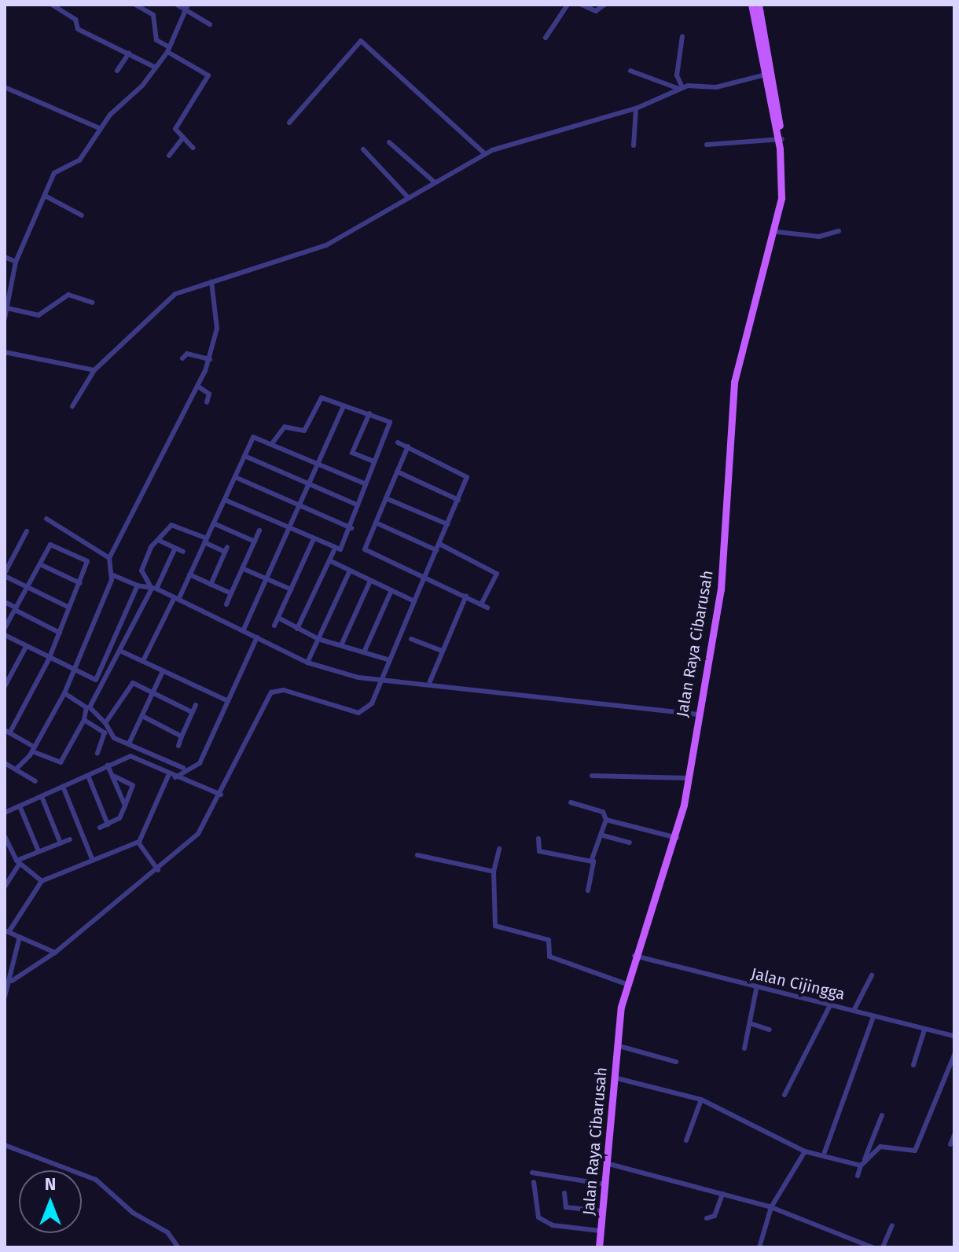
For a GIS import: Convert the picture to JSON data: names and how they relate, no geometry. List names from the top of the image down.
{
  "streets": {
    "main road": ["Jalan Raya Cibarusah"],
    "street": ["Jalan Cijingga"]
  },
  "crossings": [
    ["Jalan Raya Cibarusah", "Jalan Cijingga"]
  ],
  "north": "top"
}
